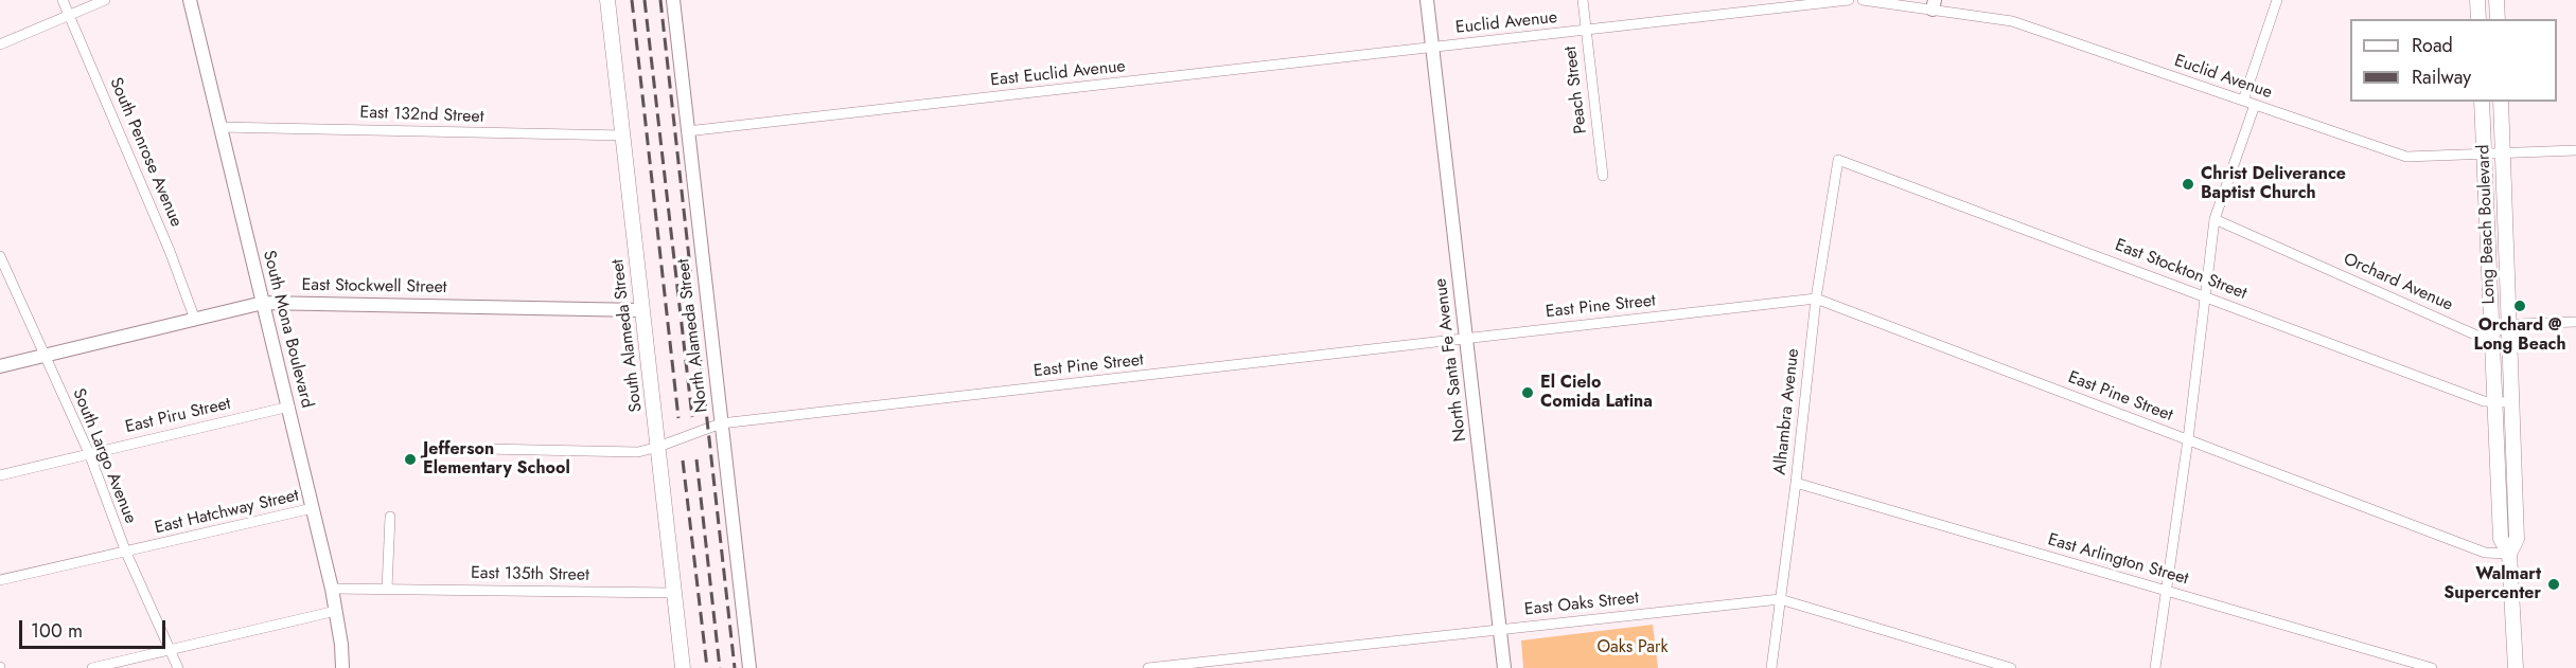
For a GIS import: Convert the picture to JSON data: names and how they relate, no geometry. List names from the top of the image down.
{
  "streets": {
    "main road": ["Long Beach Boulevard", "South Alameda Street"],
    "street": [
      "Euclid Avenue",
      "East Euclid Avenue",
      "Peach Street",
      "East 132nd Street",
      "South Penrose Avenue",
      "East Stockton Street",
      "Orchard Avenue",
      "East Stockwell Street",
      "East Pine Street",
      "South Mona Boulevard",
      "North Alameda Street",
      "North Santa Fe Avenue",
      "Alhambra Avenue",
      "East Piru Street",
      "South Largo Avenue",
      "East Hatchway Street",
      "East Arlington Street",
      "East 135th Street",
      "East Oaks Street"
    ]
  },
  "crossings": [
    ["Euclid Avenue", "East Euclid Avenue"],
    ["Euclid Avenue", "Peach Street"],
    ["Euclid Avenue", "Long Beach Boulevard"],
    ["Euclid Avenue", "North Santa Fe Avenue"],
    ["East Euclid Avenue", "North Alameda Street"],
    ["East Euclid Avenue", "North Santa Fe Avenue"],
    ["East 132nd Street", "South Mona Boulevard"],
    ["East 132nd Street", "South Alameda Street"],
    ["South Penrose Avenue", "East Stockwell Street"],
    ["Long Beach Boulevard", "East Stockton Street"],
    ["Long Beach Boulevard", "Orchard Avenue"],
    ["Long Beach Boulevard", "East Pine Street"],
    ["East Stockton Street", "Alhambra Avenue"],
    ["East Stockwell Street", "South Mona Boulevard"],
    ["East Stockwell Street", "South Alameda Street"],
    ["East Stockwell Street", "South Largo Avenue"],
    ["East Pine Street", "South Alameda Street"],
    ["East Pine Street", "North Alameda Street"],
    ["East Pine Street", "North Santa Fe Avenue"],
    ["East Pine Street", "Alhambra Avenue"],
    ["South Mona Boulevard", "East Piru Street"],
    ["South Mona Boulevard", "East Hatchway Street"],
    ["South Mona Boulevard", "East 135th Street"],
    ["South Alameda Street", "East 135th Street"],
    ["North Santa Fe Avenue", "East Oaks Street"],
    ["Alhambra Avenue", "East Arlington Street"],
    ["Alhambra Avenue", "East Oaks Street"],
    ["East Piru Street", "South Largo Avenue"],
    ["South Largo Avenue", "East Hatchway Street"]
  ],
  "parks": ["Oaks Park"],
  "places": [
    "Christ Deliverance Baptist Church",
    "Orchard @ Long Beach",
    "El Cielo Comida Latina",
    "Jefferson Elementary School",
    "Walmart Supercenter"
  ],
  "legend": ["Road", "Railway"],
  "scale_bar": "100 m"
}
